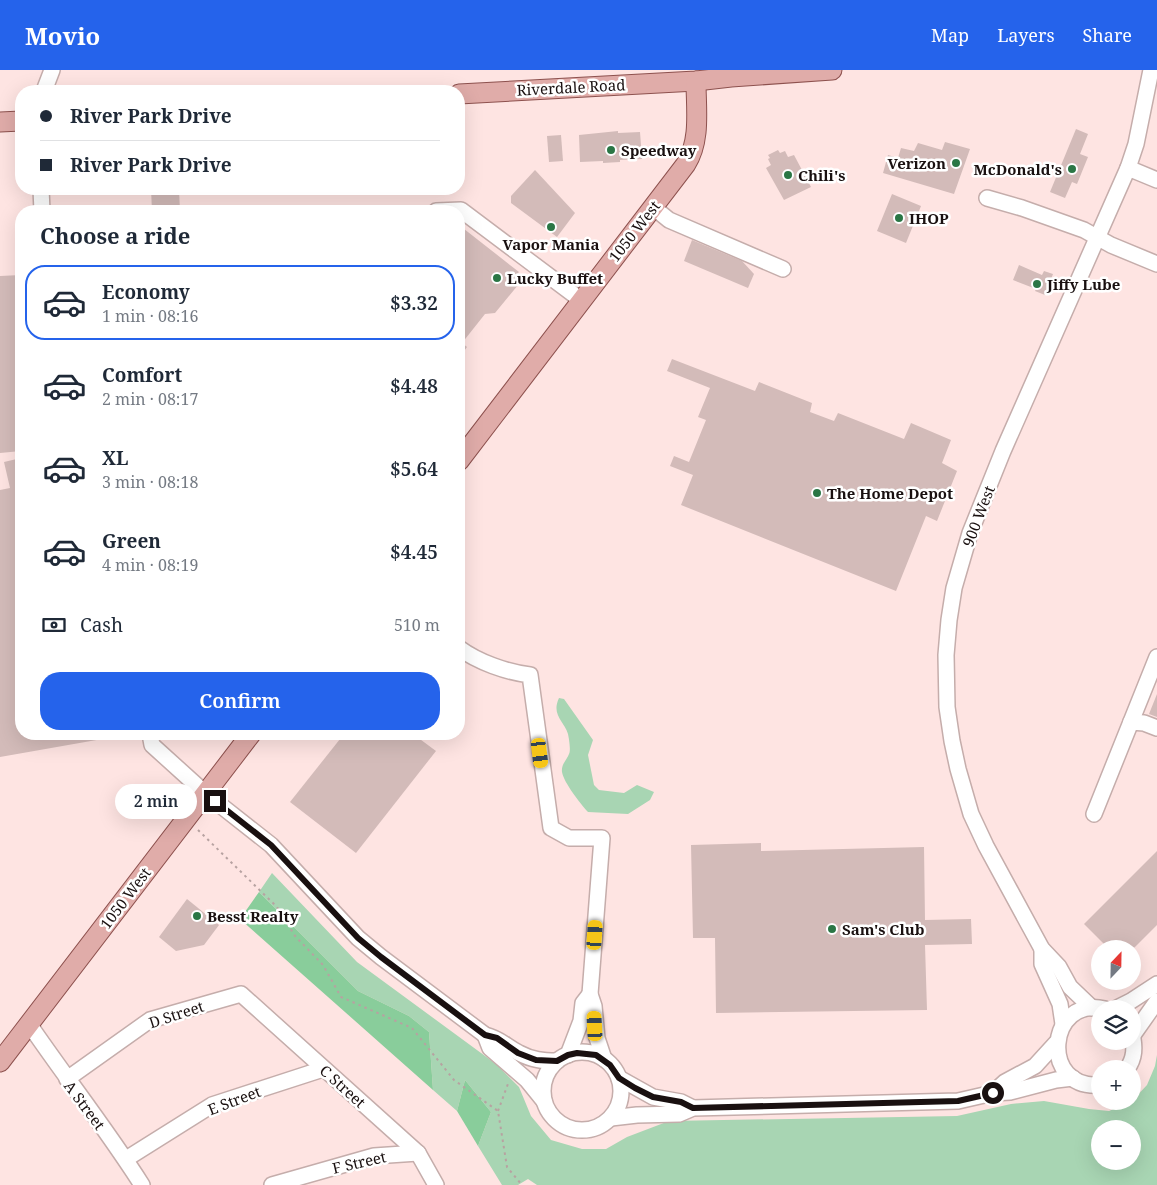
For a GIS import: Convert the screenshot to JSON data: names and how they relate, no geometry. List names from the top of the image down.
{
  "streets": {
    "main road": ["Riverdale Road", "1050 West"],
    "street": [
      "900 West",
      "D Street",
      "C Street",
      "E Street",
      "A Street",
      "F Street"
    ]
  },
  "crossings": [
    ["Riverdale Road", "1050 West"],
    ["1050 West", "A Street"],
    ["D Street", "C Street"],
    ["D Street", "A Street"],
    ["C Street", "E Street"],
    ["C Street", "F Street"],
    ["E Street", "A Street"]
  ],
  "places": [
    "Speedway",
    "Verizon",
    "McDonald's",
    "Chili's",
    "IHOP",
    "Vapor Mania",
    "Lucky Buffet",
    "Jiffy Lube",
    "The Home Depot",
    "Besst Realty",
    "Sam's Club"
  ],
  "north": "top",
  "page": {
    "header": "Movio",
    "nav": ["Map", "Layers", "Share"],
    "banner": ["River Park Drive", "River Park Drive"],
    "heading": "Choose a ride",
    "list": [
      {
        "name": "Economy",
        "note": "1 min · 08:16",
        "value": "$3.32"
      },
      {
        "name": "Comfort",
        "note": "2 min · 08:17",
        "value": "$4.48"
      },
      {
        "name": "XL",
        "note": "3 min · 08:18",
        "value": "$5.64"
      },
      {
        "name": "Green",
        "note": "4 min · 08:19",
        "value": "$4.45"
      }
    ],
    "pay": ["Cash", "510 m"],
    "buttons": "Confirm",
    "bubble": "2 min",
    "map_buttons": ["+", "−"]
  }
}
